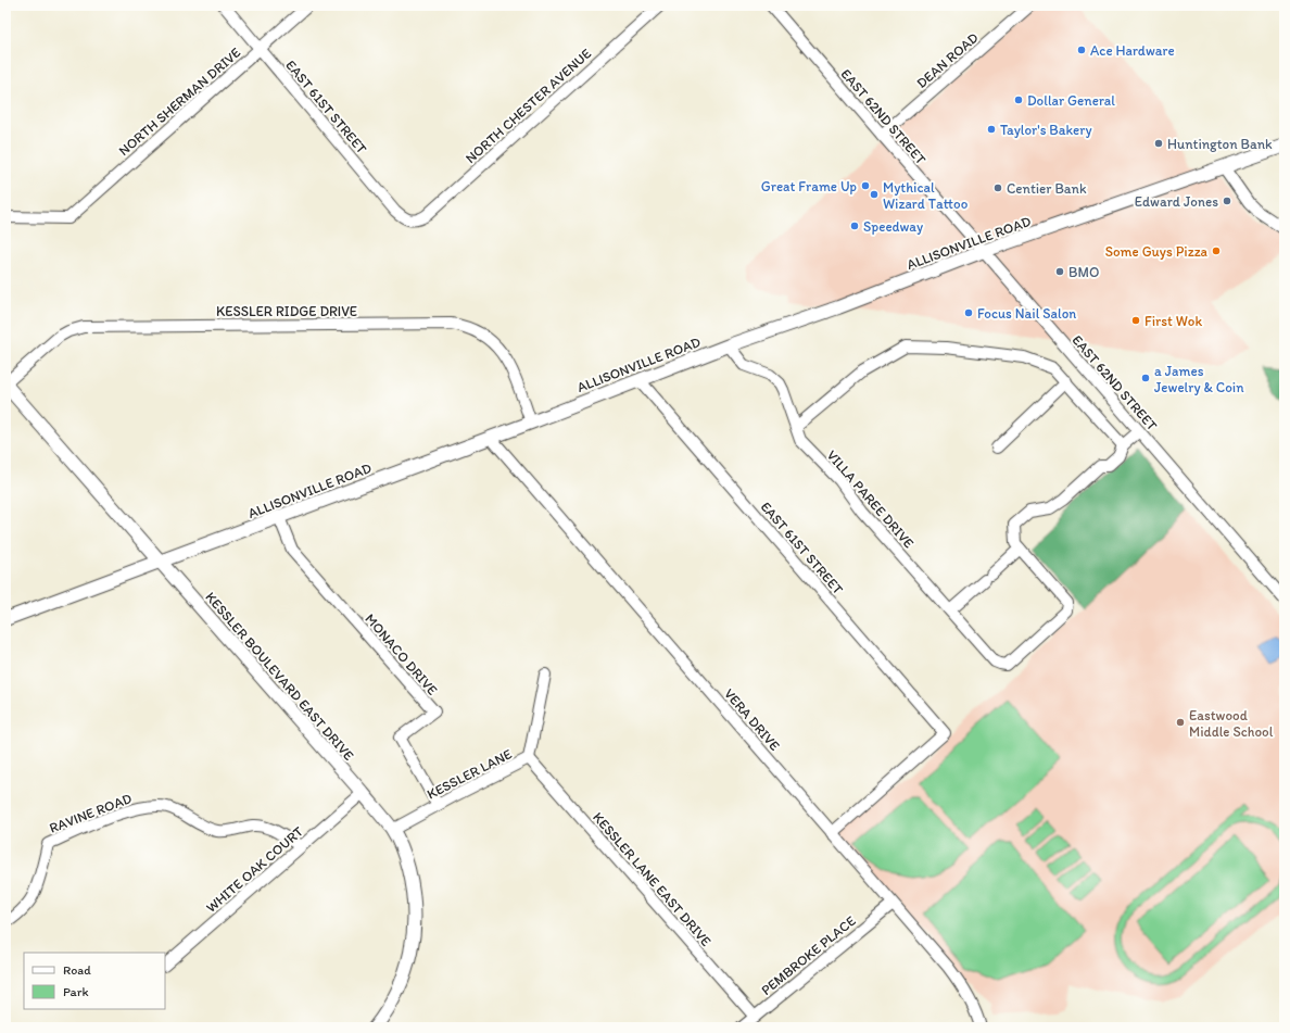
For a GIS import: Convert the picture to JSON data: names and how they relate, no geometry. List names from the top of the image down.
{
  "streets": {
    "main road": ["ALLISONVILLE ROAD", "KESSLER BOULEVARD EAST DRIVE"],
    "street": [
      "DEAN ROAD",
      "NORTH SHERMAN DRIVE",
      "NORTH CHESTER AVENUE",
      "EAST 61ST STREET",
      "EAST 62ND STREET",
      "KESSLER RIDGE DRIVE",
      "VILLA PAREE DRIVE",
      "MONACO DRIVE",
      "VERA DRIVE",
      "KESSLER LANE",
      "RAVINE ROAD",
      "WHITE OAK COURT",
      "KESSLER LANE EAST DRIVE",
      "PEMBROKE PLACE"
    ]
  },
  "crossings": [
    ["DEAN ROAD", "EAST 62ND STREET"],
    ["NORTH SHERMAN DRIVE", "EAST 61ST STREET"],
    ["NORTH CHESTER AVENUE", "EAST 61ST STREET"],
    ["EAST 61ST STREET", "ALLISONVILLE ROAD"],
    ["EAST 61ST STREET", "VERA DRIVE"],
    ["EAST 62ND STREET", "ALLISONVILLE ROAD"],
    ["ALLISONVILLE ROAD", "KESSLER RIDGE DRIVE"],
    ["ALLISONVILLE ROAD", "VILLA PAREE DRIVE"],
    ["ALLISONVILLE ROAD", "MONACO DRIVE"],
    ["ALLISONVILLE ROAD", "KESSLER BOULEVARD EAST DRIVE"],
    ["ALLISONVILLE ROAD", "VERA DRIVE"],
    ["KESSLER RIDGE DRIVE", "KESSLER BOULEVARD EAST DRIVE"],
    ["MONACO DRIVE", "KESSLER LANE"],
    ["KESSLER BOULEVARD EAST DRIVE", "KESSLER LANE"],
    ["KESSLER BOULEVARD EAST DRIVE", "WHITE OAK COURT"],
    ["VERA DRIVE", "PEMBROKE PLACE"],
    ["KESSLER LANE", "KESSLER LANE EAST DRIVE"],
    ["RAVINE ROAD", "WHITE OAK COURT"],
    ["KESSLER LANE EAST DRIVE", "PEMBROKE PLACE"]
  ],
  "places": [
    "Ace Hardware",
    "Dollar General",
    "Taylor's Bakery",
    "Huntington Bank",
    "Great Frame Up",
    "Centier Bank",
    "Mythical Wizard Tattoo",
    "Edward Jones",
    "Speedway",
    "Some Guys Pizza",
    "BMO",
    "Focus Nail Salon",
    "First Wok",
    "a James Jewelry & Coin",
    "Eastwood Middle School"
  ],
  "legend": ["Road", "Park"]
}
